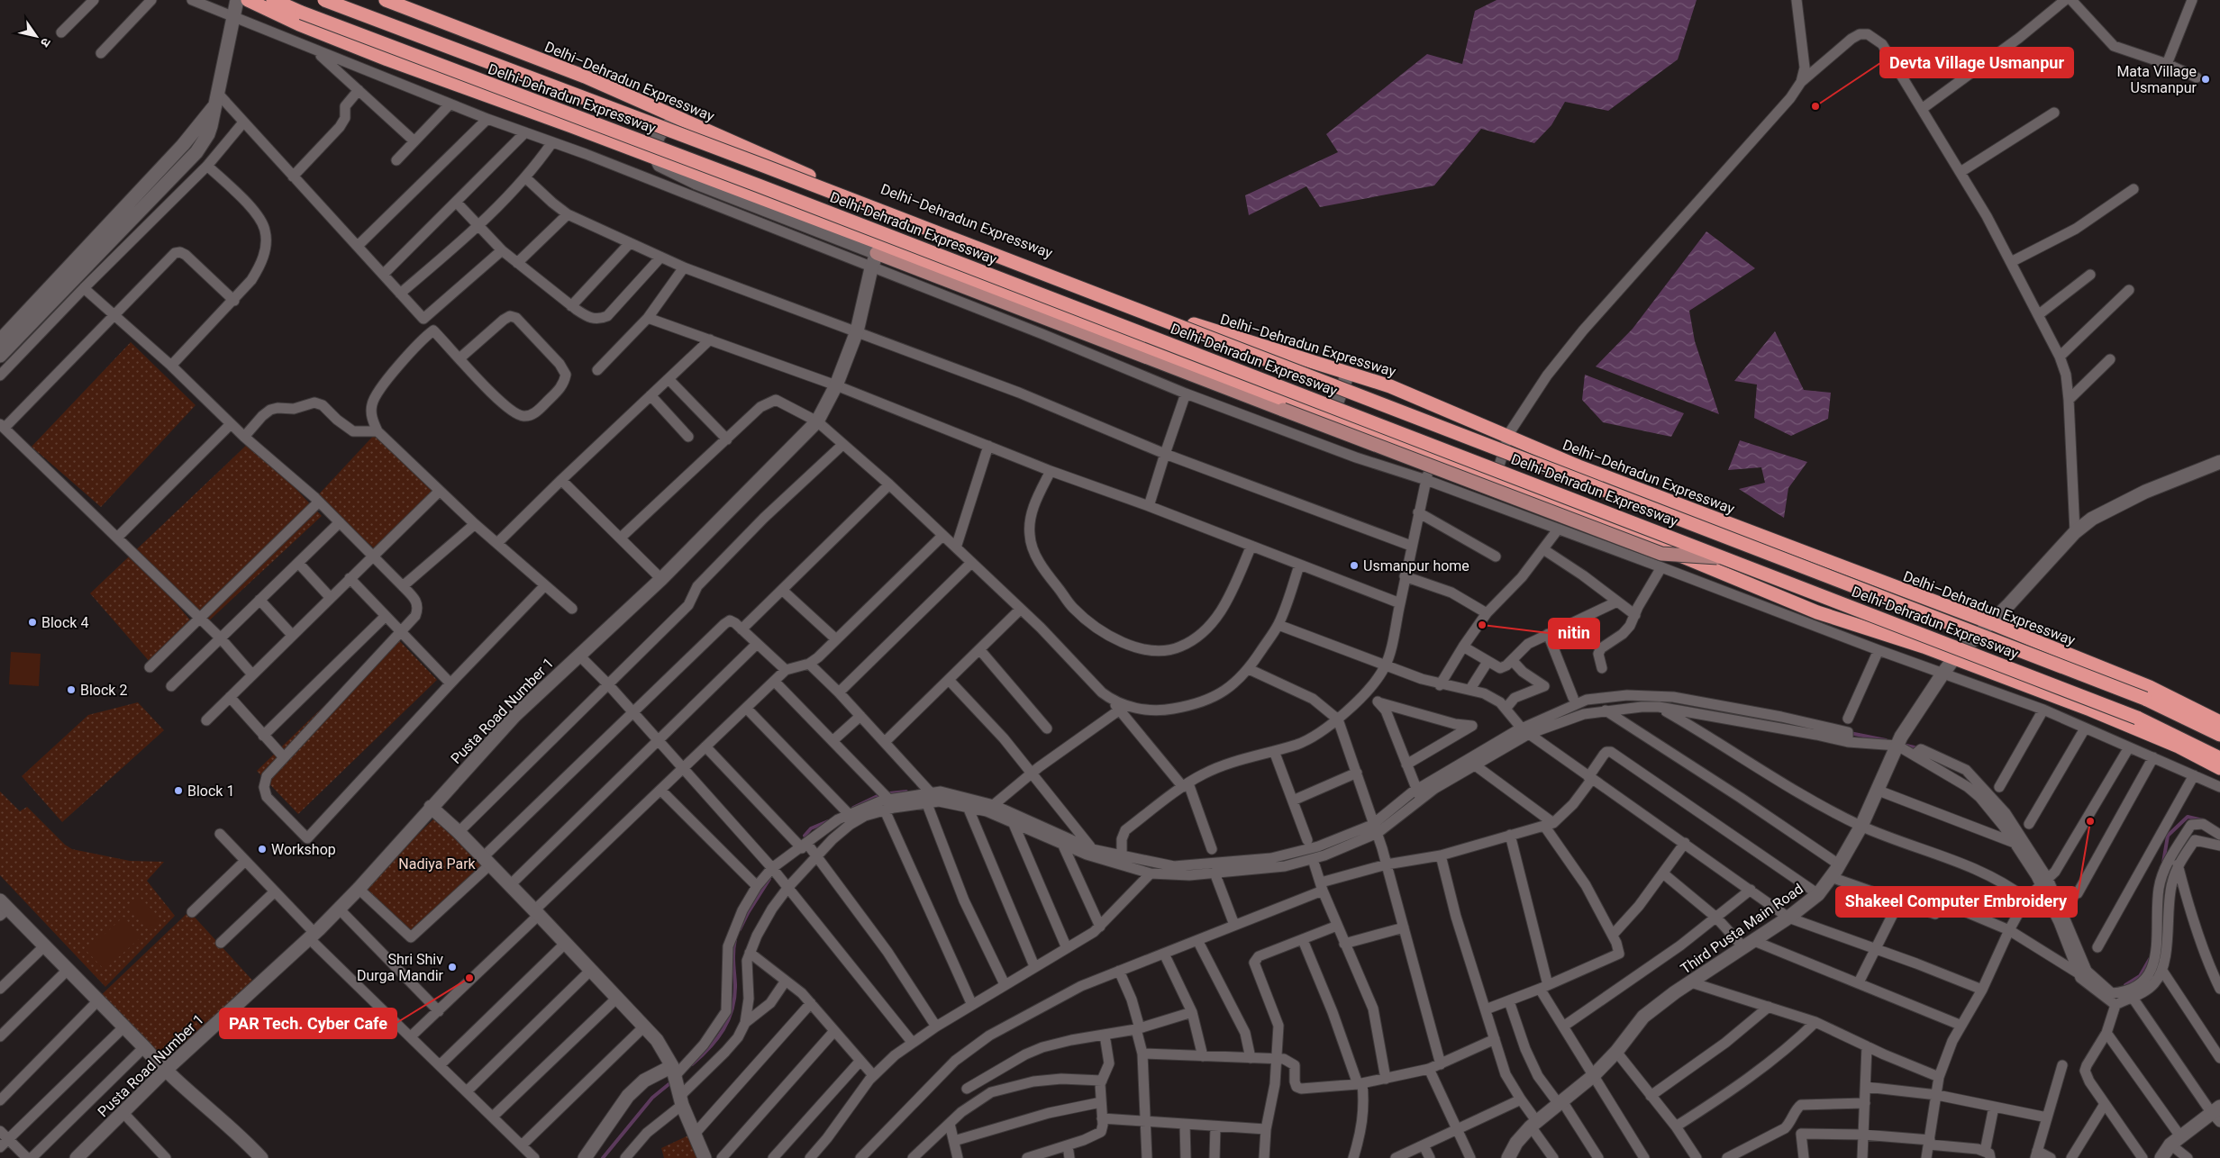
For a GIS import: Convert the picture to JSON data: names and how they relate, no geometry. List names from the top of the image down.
{
  "streets": {
    "highway": ["Delhi–Dehradun Expressway", "Delhi-Dehradun Expressway"],
    "street": ["Pusta Road Number 1", "Third Pusta Main Road"]
  },
  "crossings": [
    ["Delhi–Dehradun Expressway", "Third Pusta Main Road"]
  ],
  "parks": ["Nadiya Park"],
  "places": [
    "Mata Village Usmanpur",
    "Devta Village Usmanpur",
    "Usmanpur home",
    "Block 4",
    "nitin",
    "Block 2",
    "Block 1",
    "Shakeel Computer Embroidery",
    "Workshop",
    "Shri Shiv Durga Mandir",
    "PAR Tech. Cyber Cafe"
  ],
  "north": "bottom right"
}
